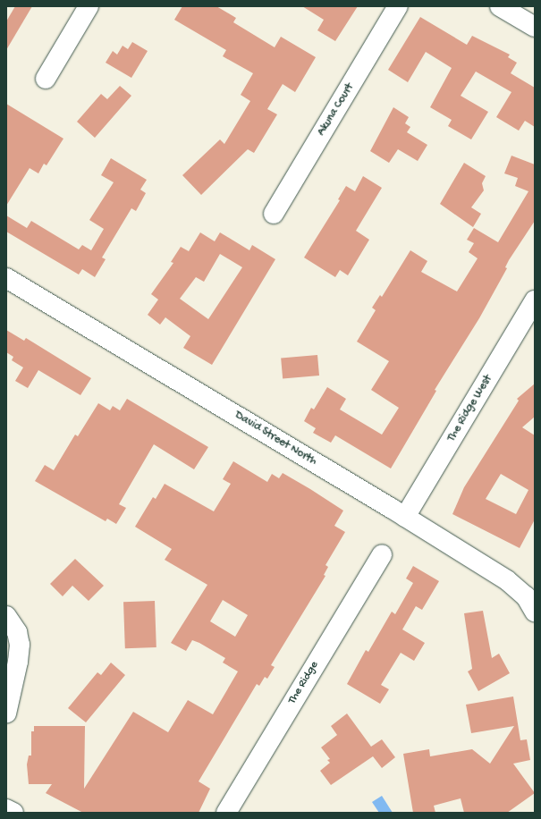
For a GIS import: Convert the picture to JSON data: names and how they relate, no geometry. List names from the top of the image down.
{
  "streets": {
    "street": [
      "Akuna Court",
      "The Ridge West",
      "David Street North",
      "The Ridge"
    ]
  },
  "crossings": [
    ["The Ridge West", "David Street North"]
  ]
}
